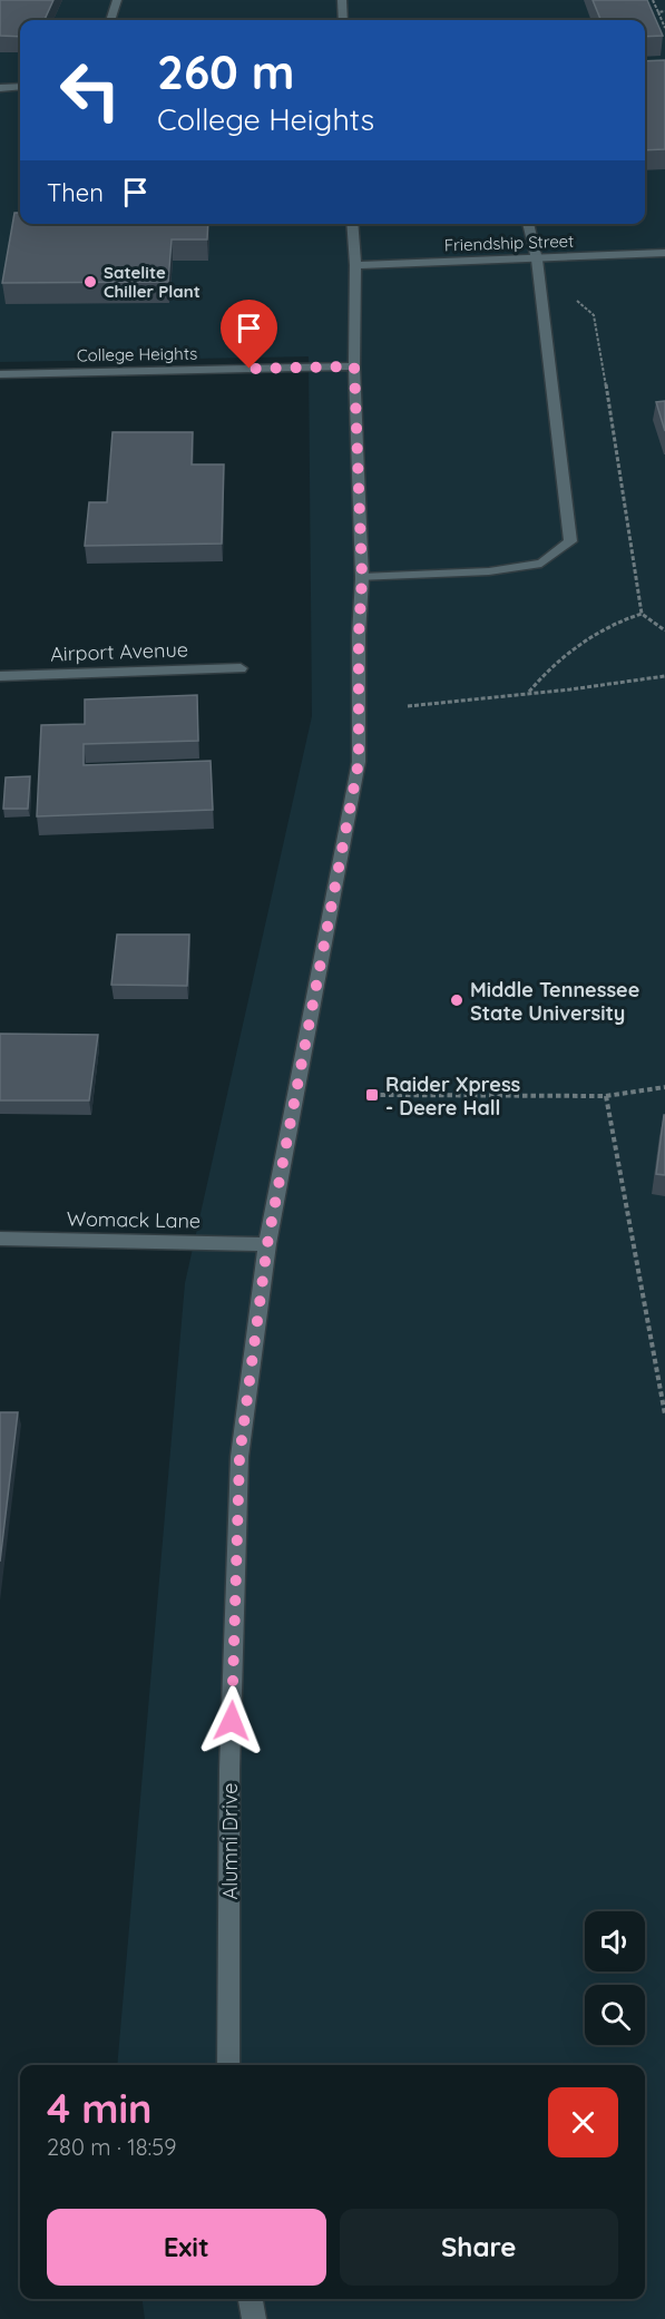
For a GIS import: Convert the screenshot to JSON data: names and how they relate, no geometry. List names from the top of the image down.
{
  "streets": {
    "street": [
      "Friendship Street",
      "College Heights",
      "Airport Avenue",
      "Womack Lane",
      "Alumni Drive"
    ]
  },
  "crossings": [
    ["Friendship Street", "Alumni Drive"],
    ["College Heights", "Alumni Drive"],
    ["Womack Lane", "Alumni Drive"]
  ],
  "places": {
    "other": ["Satelite Chiller Plant", "Middle Tennessee State University"],
    "transit": ["Raider Xpress - Deere Hall"]
  },
  "page": {
    "turn": ["260 m", "College Heights"],
    "then": "Then",
    "heading": ["4 min", "280 m · 18:59"],
    "buttons": ["Exit", "Share"]
  }
}
